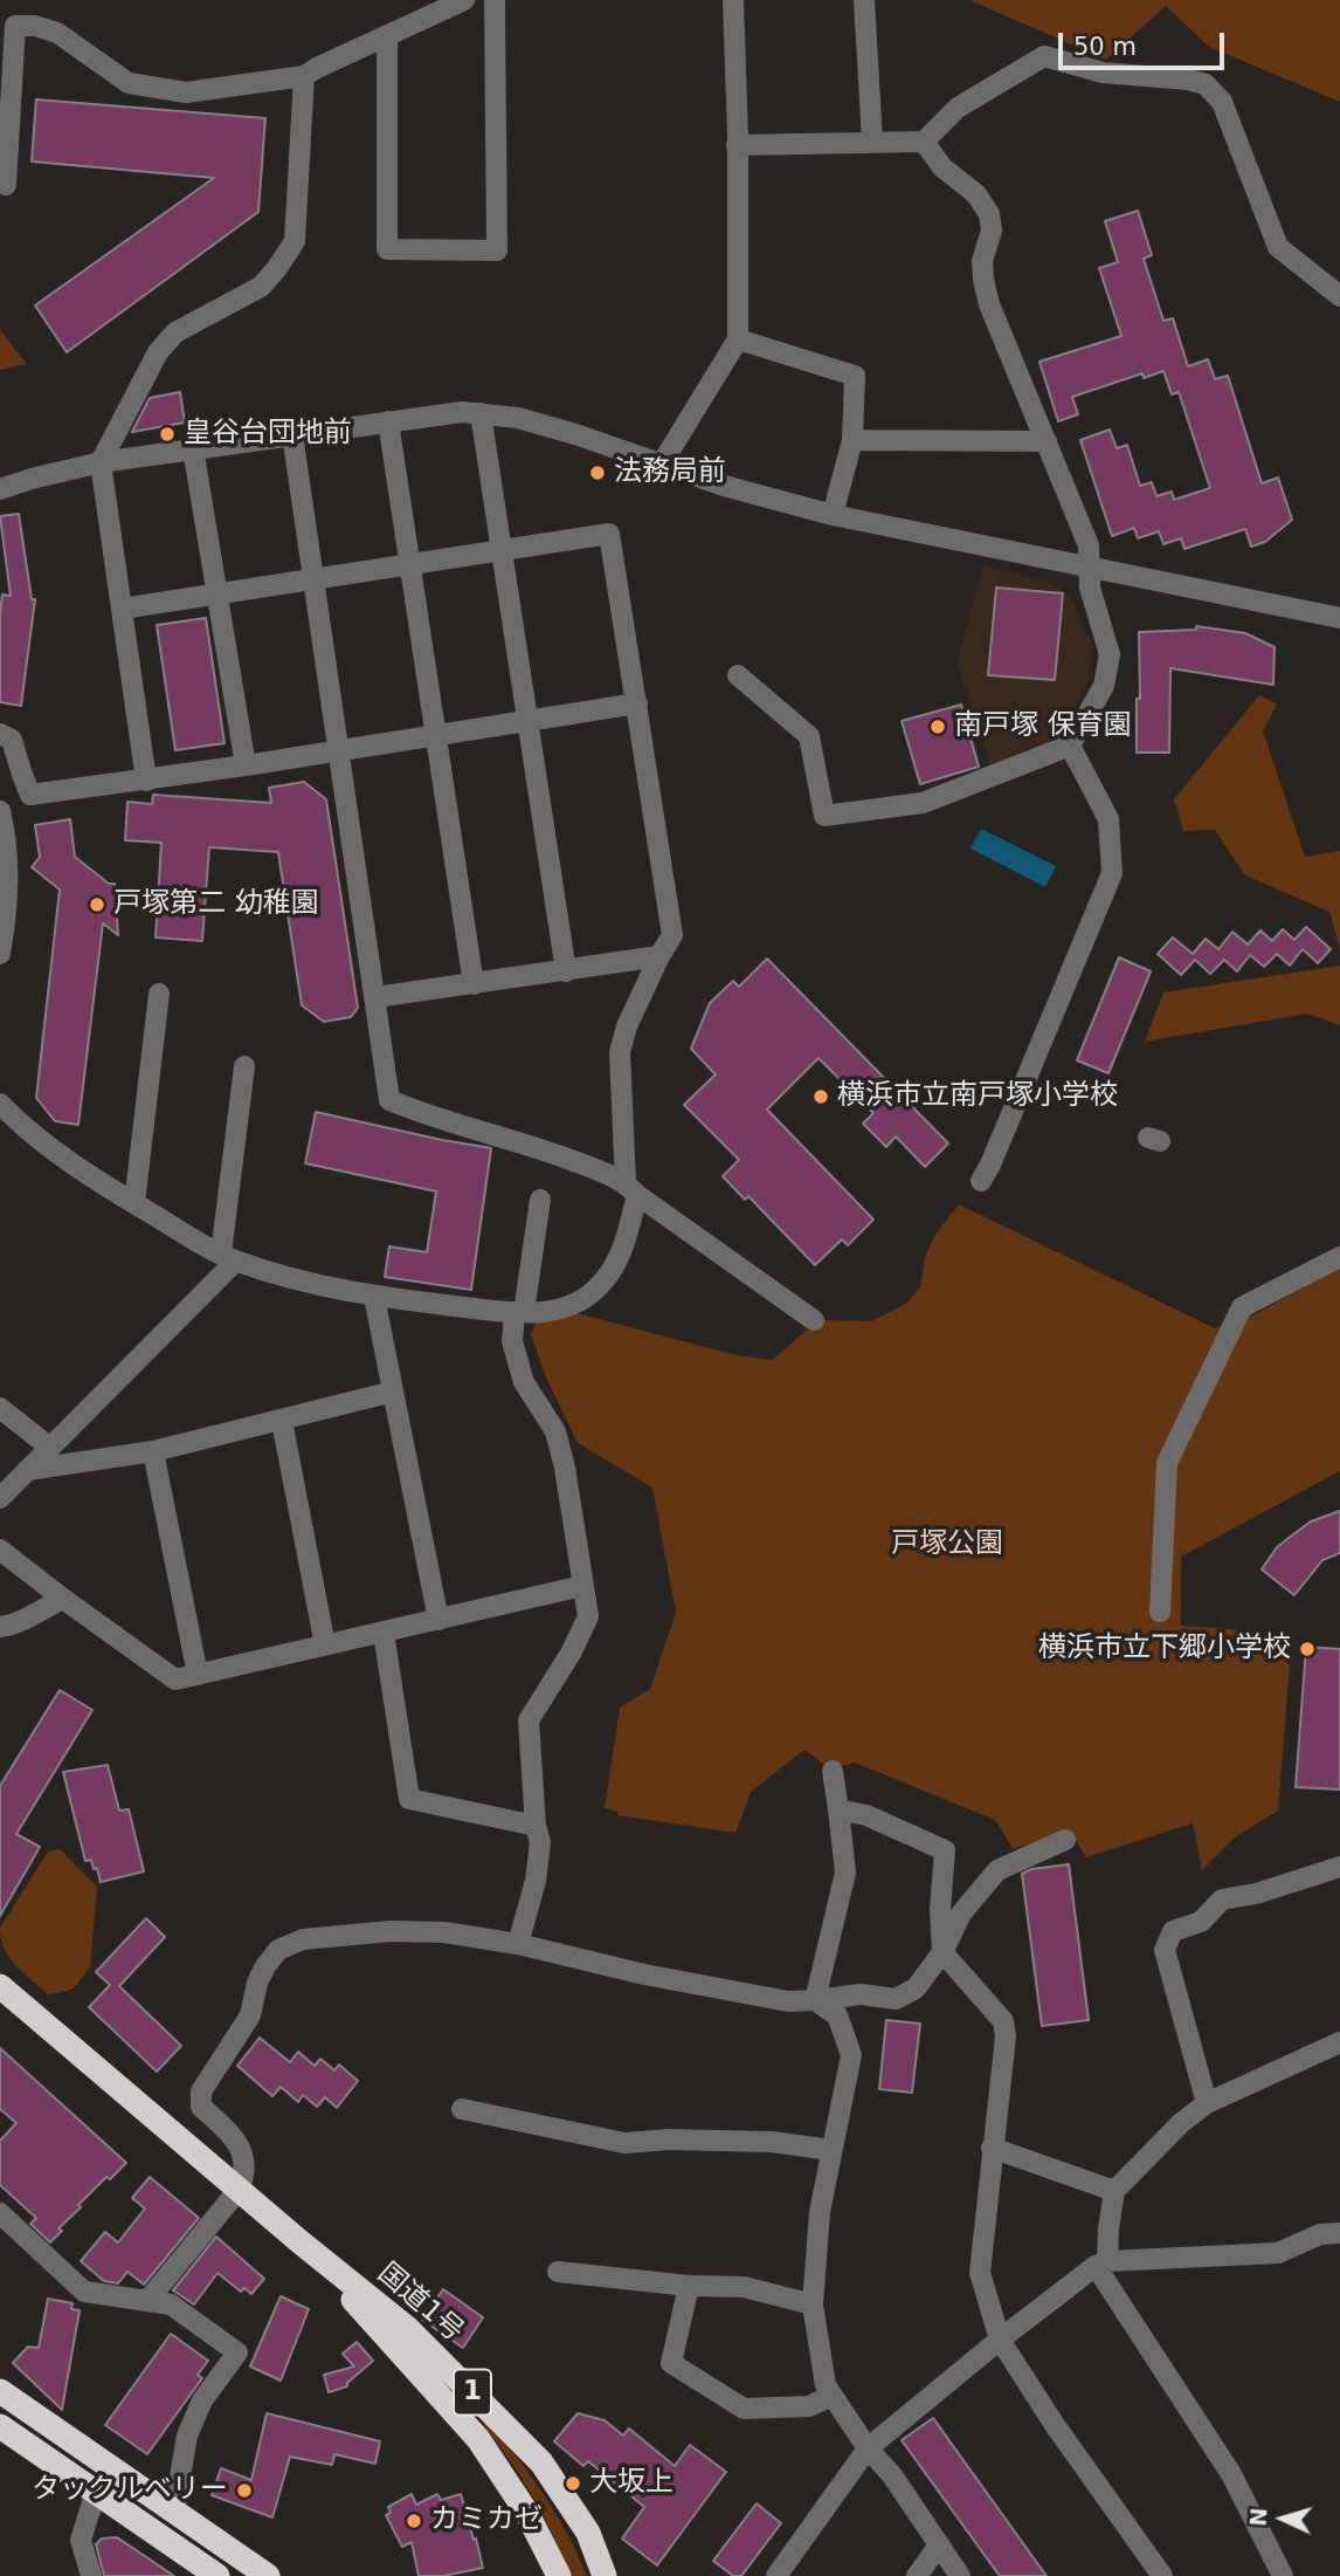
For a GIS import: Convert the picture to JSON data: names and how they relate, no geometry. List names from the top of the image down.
{
  "streets": {
    "highway": ["国道1号", "1"]
  },
  "parks": ["戸塚公園"],
  "places": [
    "皇谷台団地前",
    "法務局前",
    "南戸塚 保育園",
    "戸塚第二 幼稚園",
    "横浜市立南戸塚小学校",
    "横浜市立下郷小学校",
    "大坂上",
    "タックルベリー",
    "カミカゼ"
  ],
  "scale_bar": "50 m",
  "north": "left"
}
